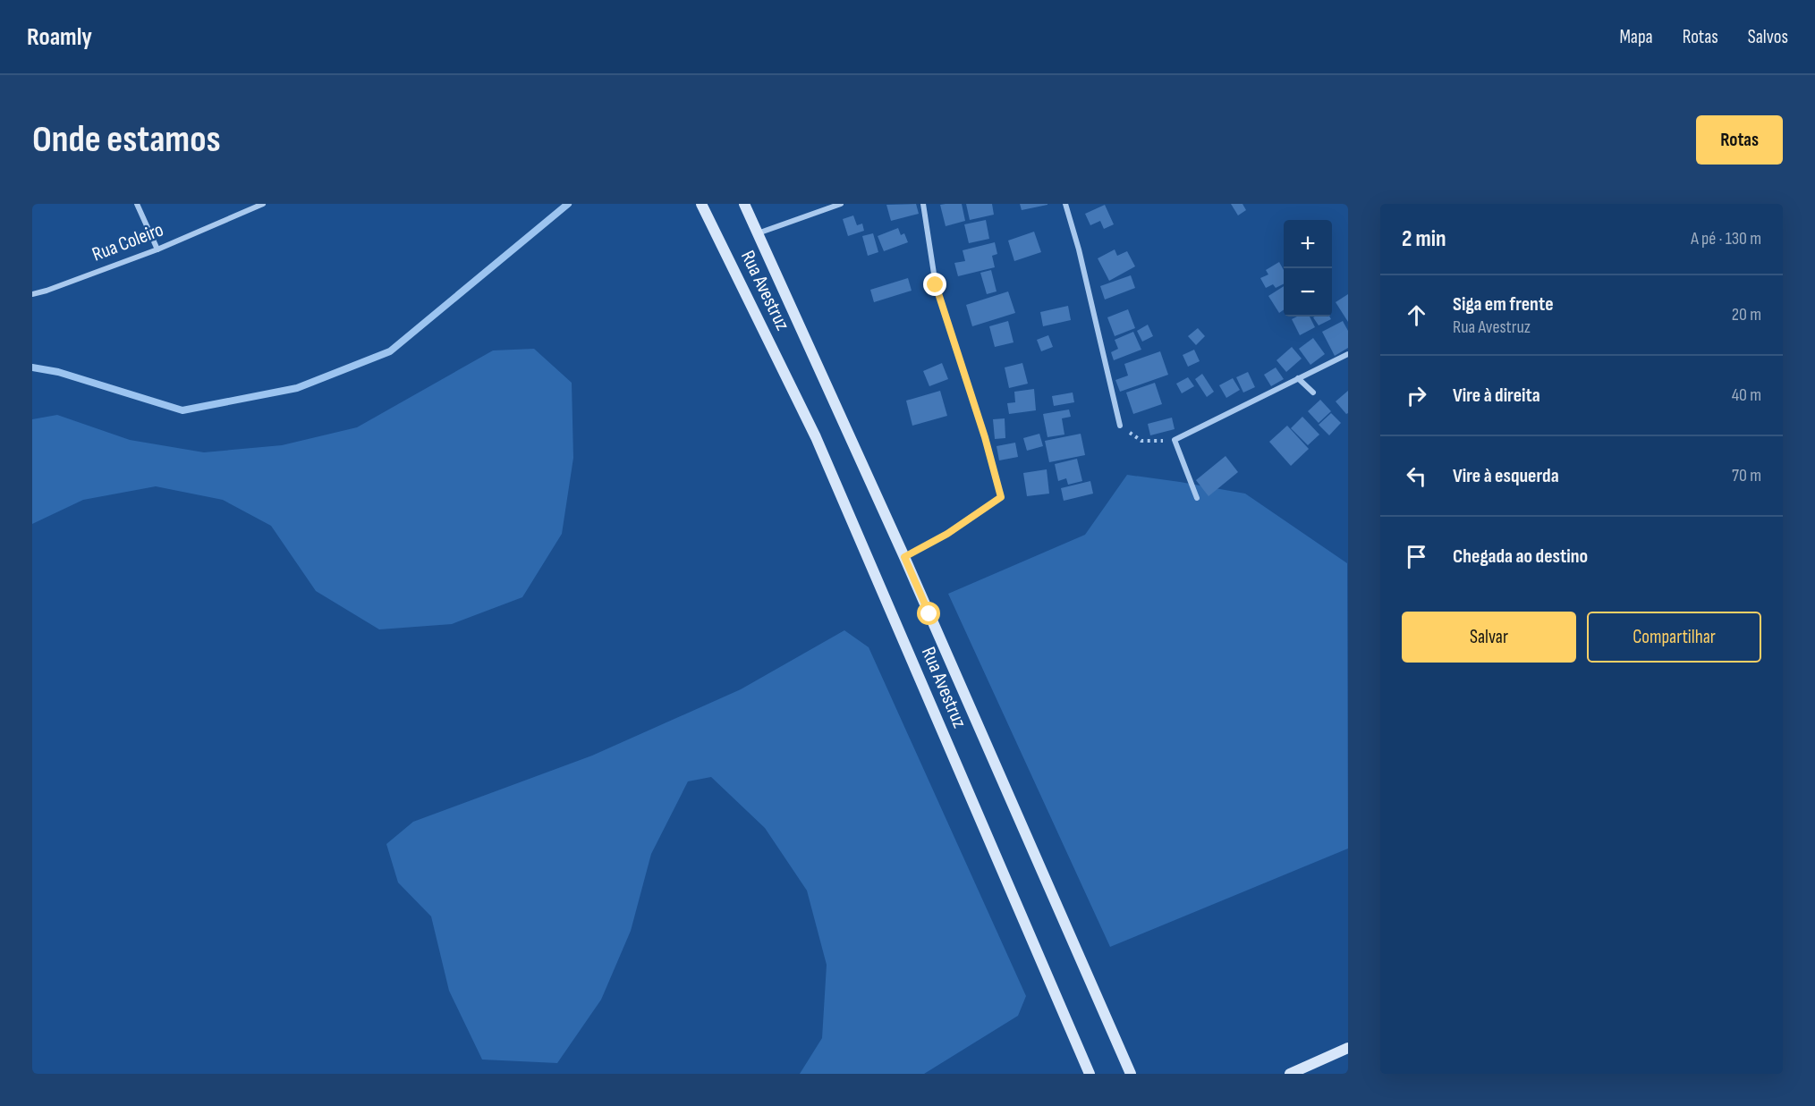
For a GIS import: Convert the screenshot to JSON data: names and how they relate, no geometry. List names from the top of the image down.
{
  "streets": {
    "main road": ["Rua Avestruz"],
    "street": ["Rua Coleiro"]
  },
  "page": {
    "header": "Roamly",
    "nav": ["Mapa", "Rotas", "Salvos"],
    "buttons": [
      "Rotas",
      ["Salvar", "Compartilhar"]
    ],
    "title": "Onde estamos",
    "heading": ["2 min", "A pé · 130 m"],
    "map_buttons": ["+", "−"],
    "list": [
      ["Siga em frente", "Rua Avestruz", "20 m"],
      ["Vire à direita", "40 m"],
      ["Vire à esquerda", "70 m"],
      "Chegada ao destino"
    ]
  }
}
